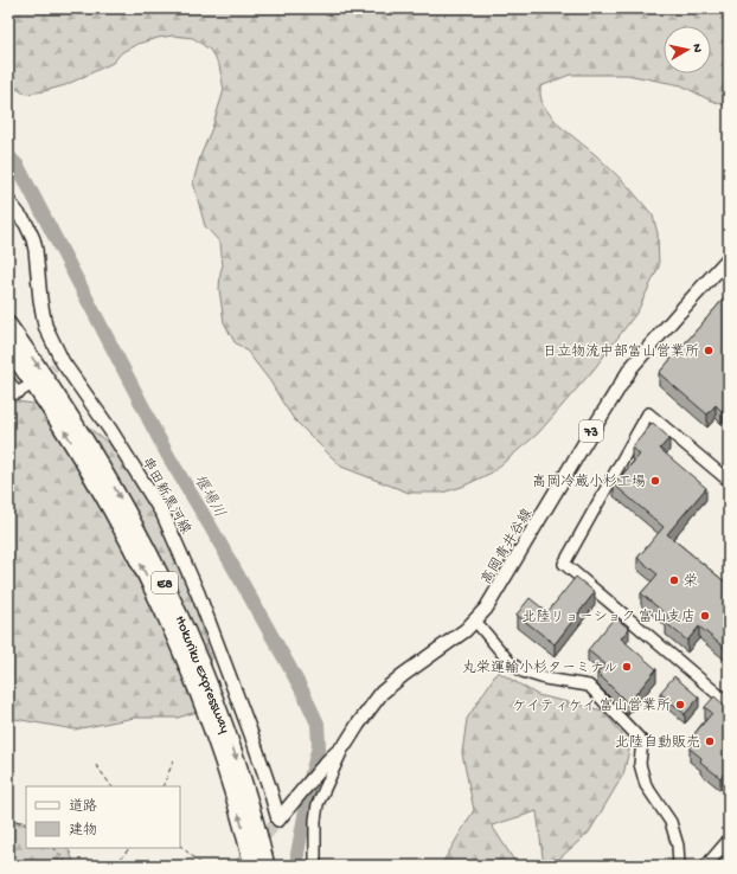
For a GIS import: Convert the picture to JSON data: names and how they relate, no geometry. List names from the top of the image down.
{
  "streets": {
    "highway": ["E8", "Hokuriku Expressway"],
    "main road": ["73", "串田新黒河線", "高岡青井谷線"]
  },
  "crossings": [
    ["串田新黒河線", "高岡青井谷線"]
  ],
  "water": ["堰場川"],
  "places": [
    "日立物流中部富山営業所",
    "高岡冷蔵小杉工場",
    "栄",
    "北陸リョーショク 富山支店",
    "丸栄運輸小杉ターミナル",
    "ケイティケイ 富山営業所",
    "北陸自動販売"
  ],
  "legend": ["道路", "建物"],
  "north": "right"
}
